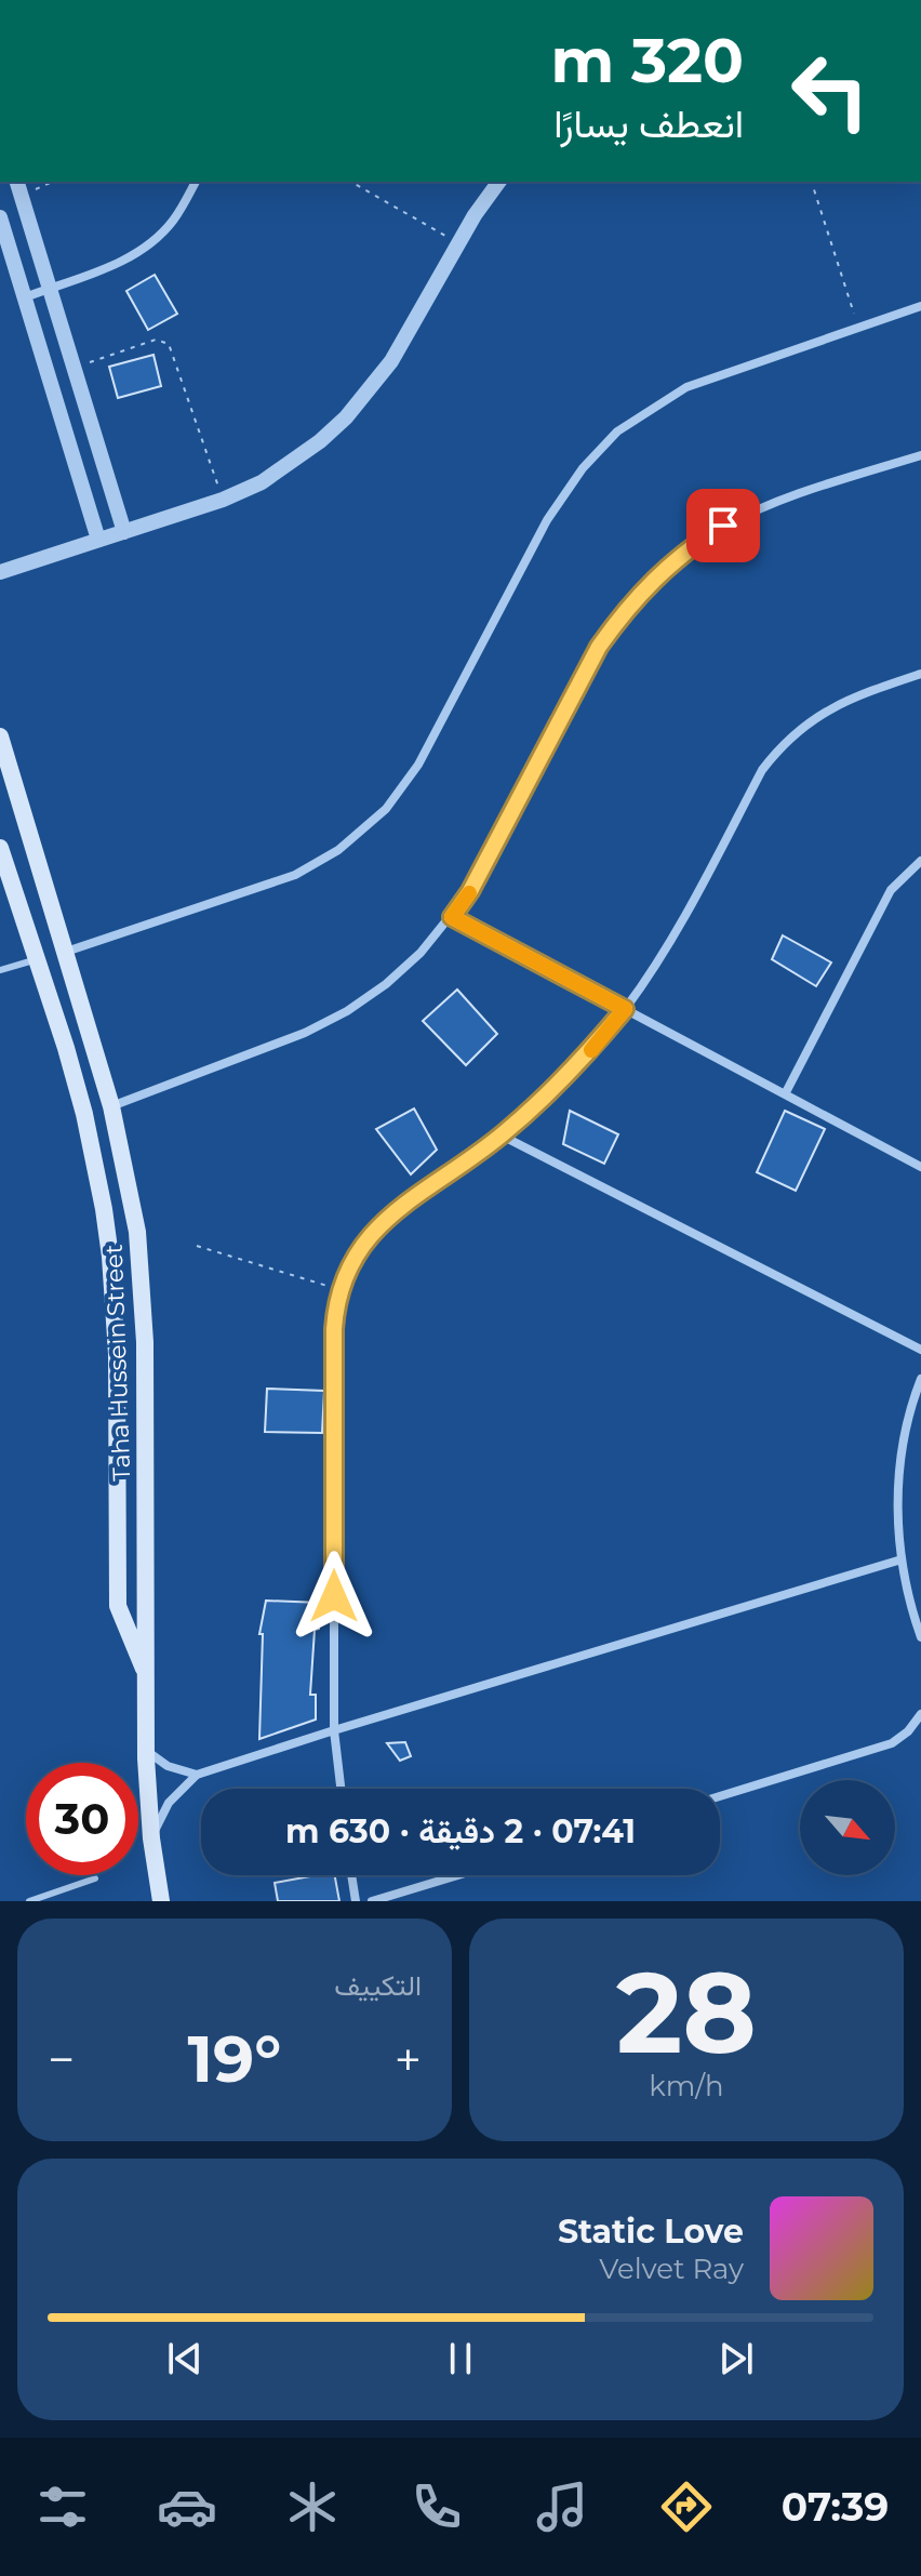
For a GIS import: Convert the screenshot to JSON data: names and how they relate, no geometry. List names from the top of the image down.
{
  "streets": {
    "main road": ["Taha Hussein Street"]
  },
  "north": "bottom right",
  "page": {
    "turn": ["320 m", "انعطف يسارًا"],
    "limit": "30",
    "trip": "07:41 · 2 دقيقة · 630 m",
    "tile": [
      ["28", "km/h"],
      "التكييف"
    ],
    "heat": ["−", "19°", "+"],
    "song": ["Static Love", "Velvet Ray"],
    "tabs": "07:39"
  }
}
